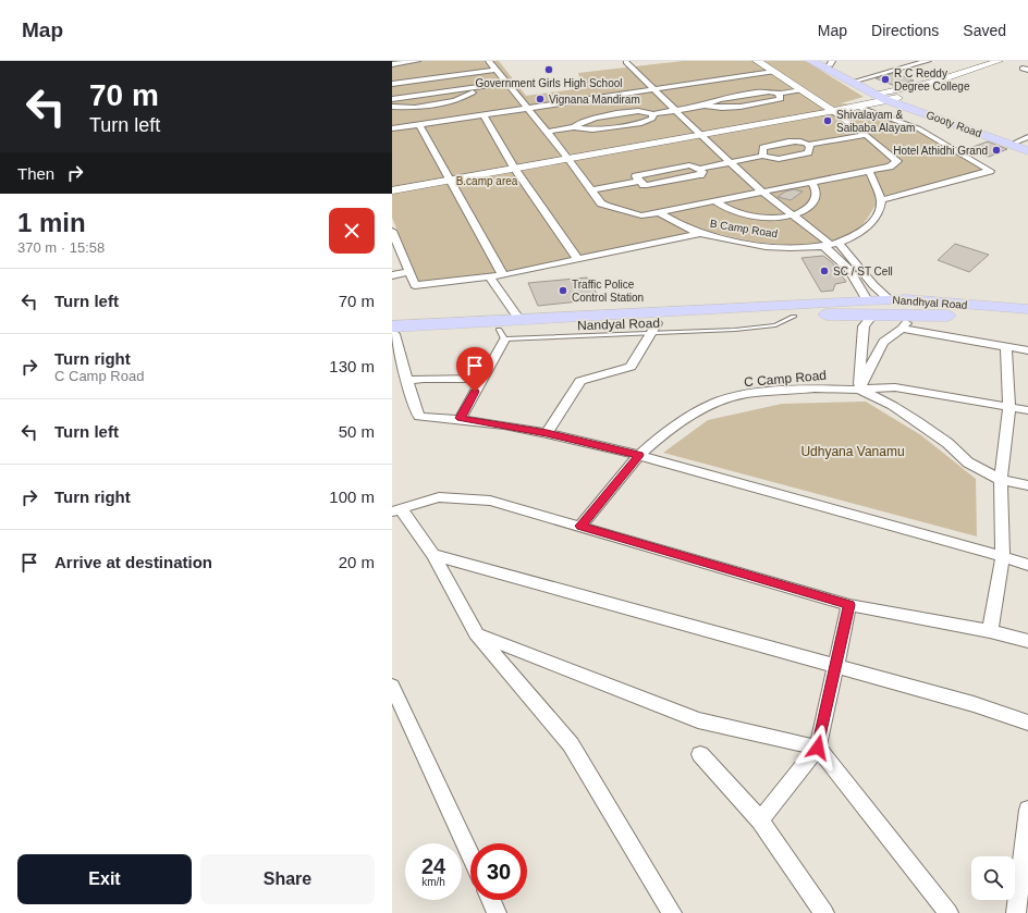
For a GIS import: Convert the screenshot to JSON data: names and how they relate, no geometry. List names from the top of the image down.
{
  "streets": {
    "main road": ["Gooty Road", "Nandhyal Road", "Nandyal Road"],
    "street": ["B Camp Road", "C Camp Road"]
  },
  "crossings": [
    ["B Camp Road", "Nandhyal Road"],
    ["Nandhyal Road", "Nandyal Road"]
  ],
  "parks": ["B.camp area", "Udhyana Vanamu"],
  "places": [
    "Government Girls High School",
    "R C Reddy Degree College",
    "Vignana Mandiram",
    "Shivalayam & Saibaba Alayam",
    "Hotel Athidhi Grand",
    "SC / ST Cell",
    "Traffic Police Control Station"
  ],
  "page": {
    "header": "Map",
    "nav": ["Map", "Directions", "Saved"],
    "turn": ["70 m", "Turn left"],
    "then": "Then",
    "heading": ["1 min", "370 m · 15:58"],
    "list": [
      {
        "name": "Turn left",
        "value": "70 m"
      },
      {
        "name": "Turn right",
        "note": "C Camp Road",
        "value": "130 m"
      },
      {
        "name": "Turn left",
        "value": "50 m"
      },
      {
        "name": "Turn right",
        "value": "100 m"
      },
      {
        "name": "Arrive at destination",
        "value": "20 m"
      }
    ],
    "speed": "24 km/h",
    "limit": "30",
    "buttons": ["Exit", "Share"]
  }
}
